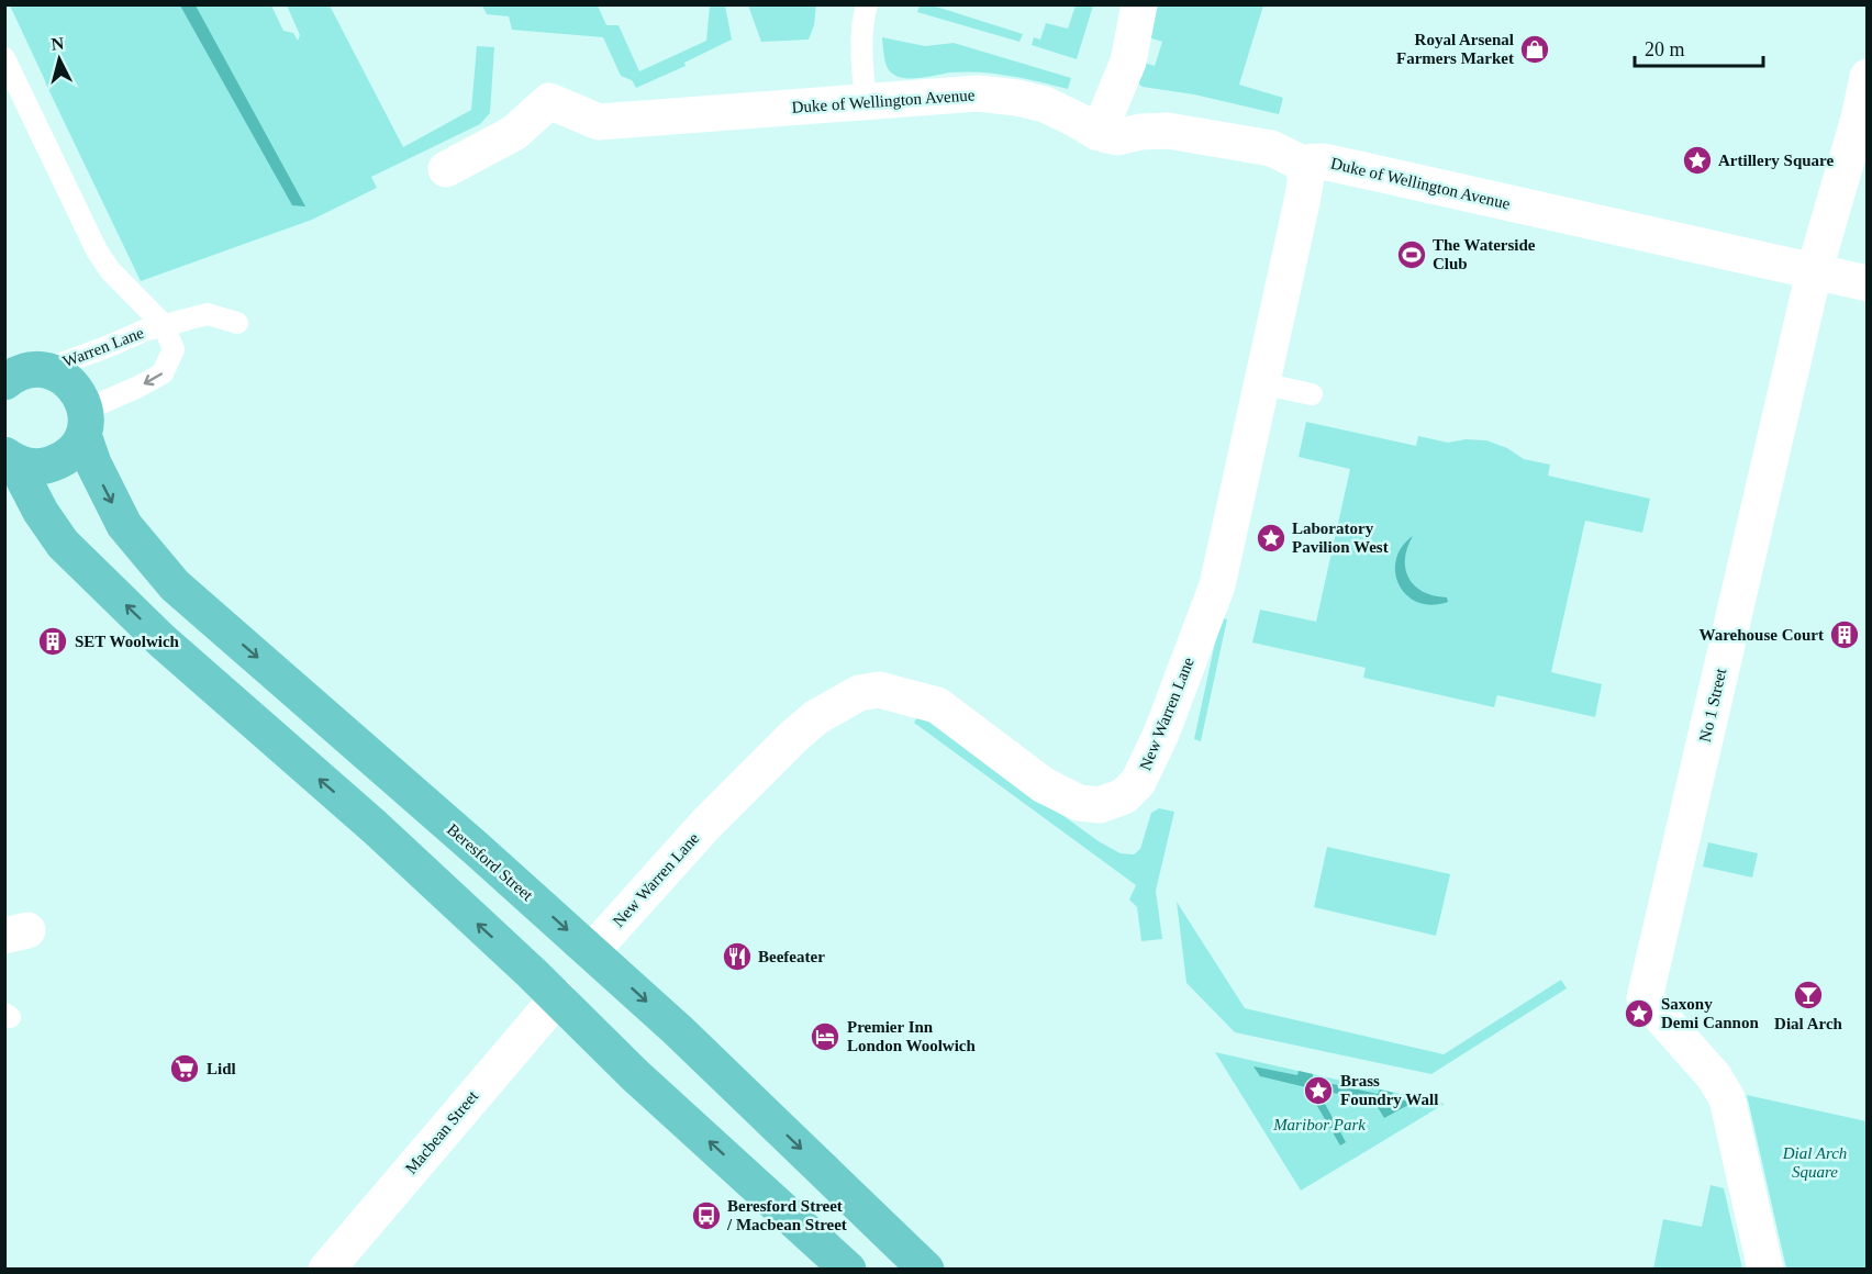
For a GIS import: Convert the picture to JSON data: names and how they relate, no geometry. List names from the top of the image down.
{
  "streets": {
    "main road": ["Beresford Street"],
    "street": [
      "Duke of Wellington Avenue",
      "No 1 Street",
      "New Warren Lane",
      "Macbean Street"
    ],
    "lane": ["Warren Lane"]
  },
  "crossings": [
    ["Duke of Wellington Avenue", "No 1 Street"],
    ["Duke of Wellington Avenue", "New Warren Lane"],
    ["Warren Lane", "Beresford Street"],
    ["New Warren Lane", "Beresford Street"]
  ],
  "parks": ["Maribor Park", "Dial Arch Square"],
  "places": {
    "shop": ["Royal Arsenal Farmers Market"],
    "place": [
      "Artillery Square",
      "Laboratory Pavilion West",
      "Saxony Demi Cannon",
      "Brass Foundry Wall"
    ],
    "sports": ["The Waterside Club"],
    "building": ["Warehouse Court", "SET Woolwich"],
    "restaurant": ["Beefeater"],
    "bar": ["Dial Arch"],
    "hotel": ["Premier Inn London Woolwich"],
    "supermarket": ["Lidl"],
    "bus stop": ["Beresford Street / Macbean Street"]
  },
  "scale_bar": "20 m",
  "north": "top"
}
